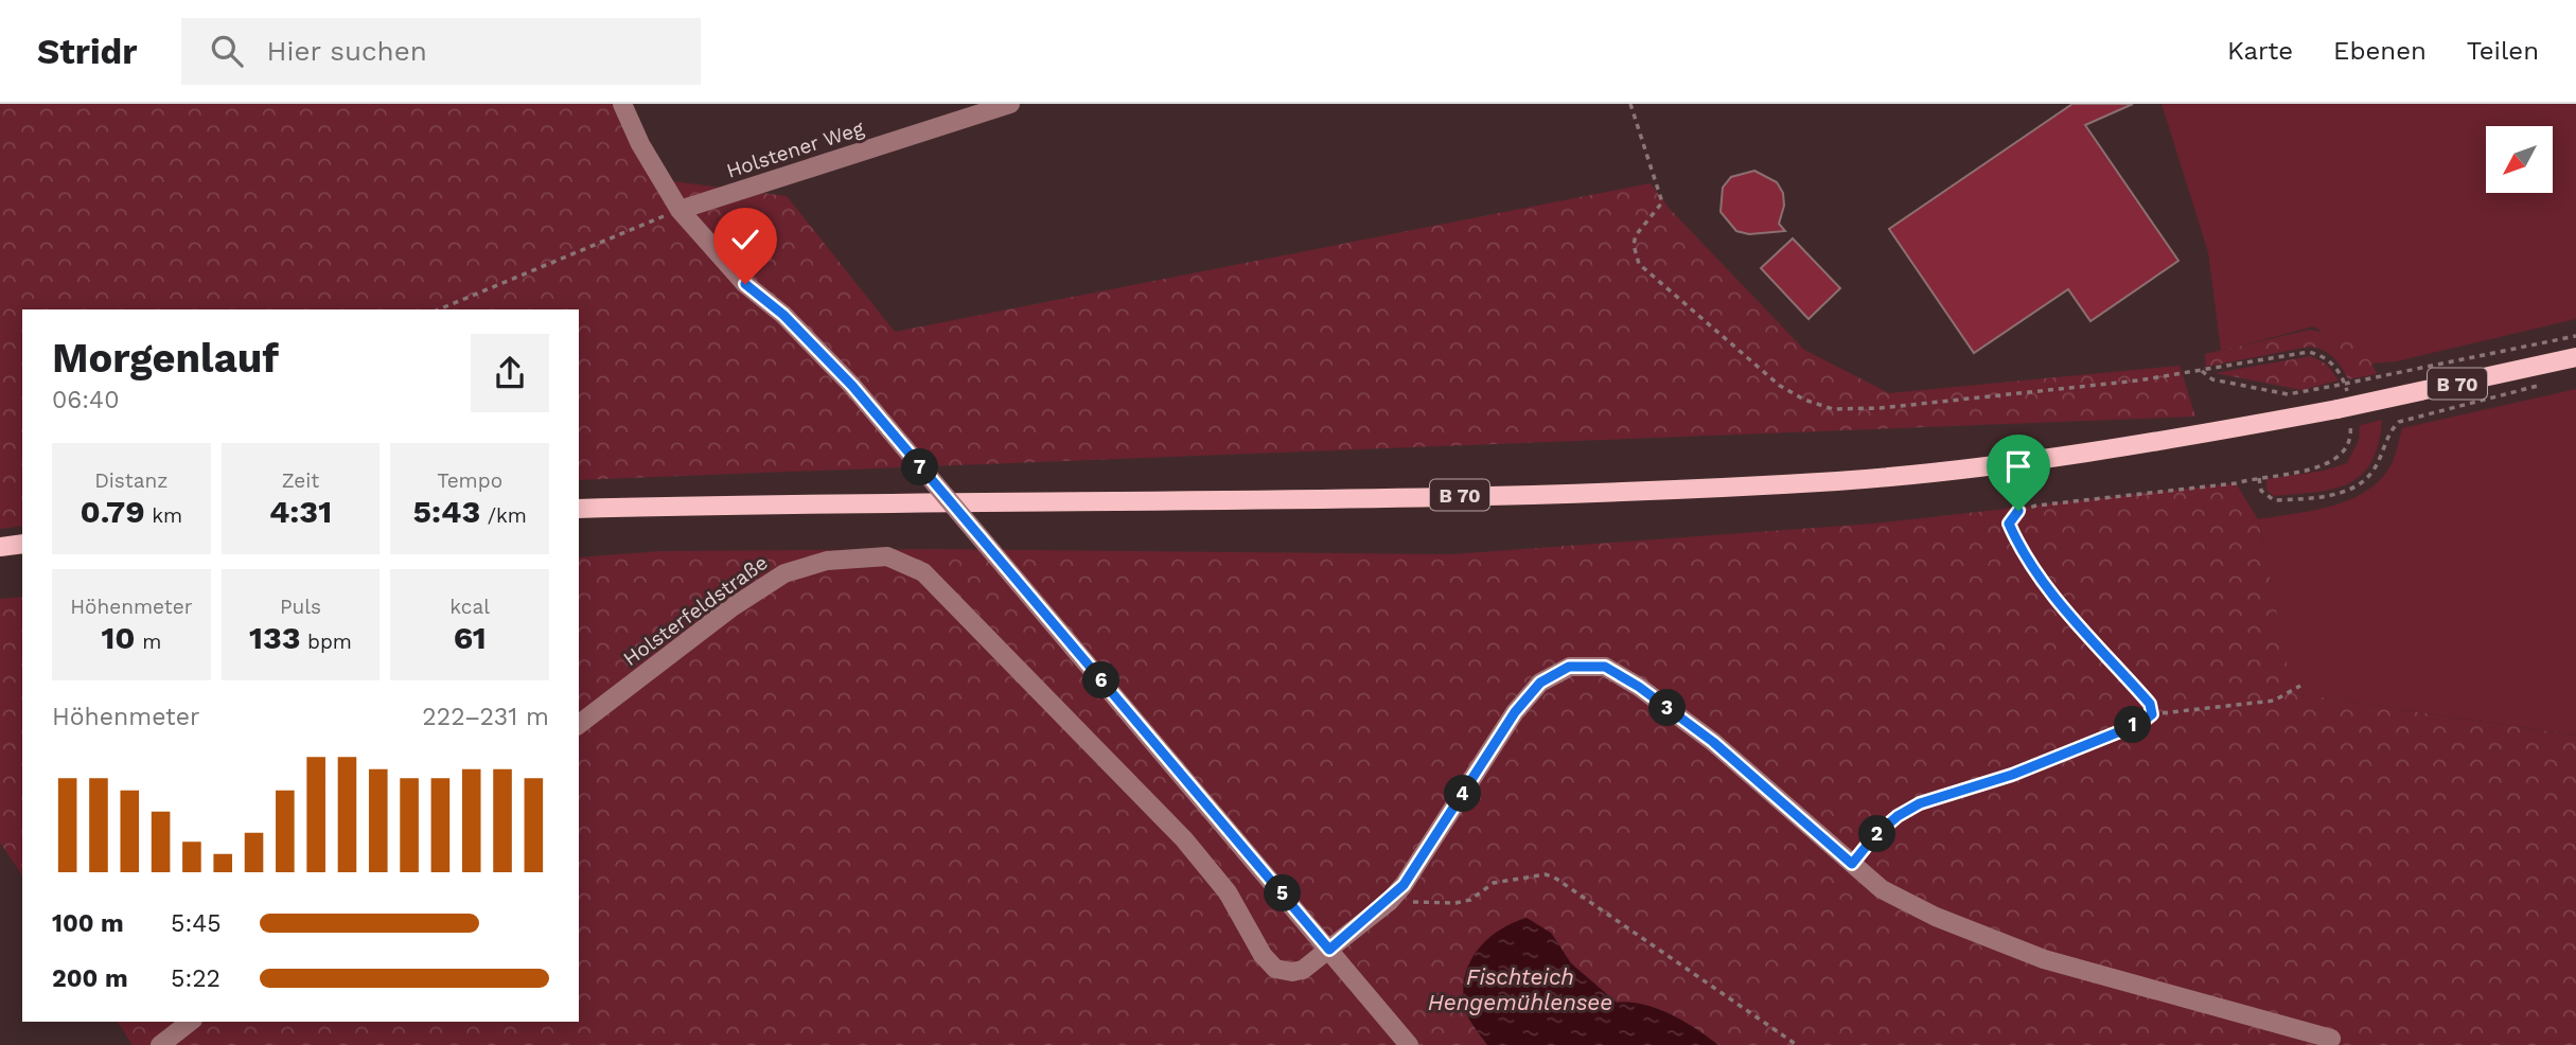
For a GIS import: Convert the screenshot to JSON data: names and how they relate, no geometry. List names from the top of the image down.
{
  "streets": {
    "main road": ["B 70"],
    "street": ["Holstener Weg", "Holsterfeldstraße"]
  },
  "water": ["Fischteich Hengemühlensee"],
  "north": "bottom left",
  "page": {
    "header": "Stridr",
    "search": "Hier suchen",
    "nav": ["Karte", "Ebenen", "Teilen"],
    "heading": ["Morgenlauf", "06:40"],
    "stats": [
      ["Distanz", "0.79 km"],
      ["Zeit", "4:31"],
      ["Tempo", "5:43 /km"],
      ["Höhenmeter", "10 m"],
      ["Puls", "133 bpm"],
      ["kcal", "61"]
    ],
    "pins": [
      "7",
      "6",
      "3",
      "1",
      "4",
      "2",
      "5"
    ],
    "chart": ["Höhenmeter", "222–231 m"],
    "list": [
      {
        "name": "100 m",
        "note": "5:45"
      },
      {
        "name": "200 m",
        "note": "5:22"
      }
    ]
  }
}
